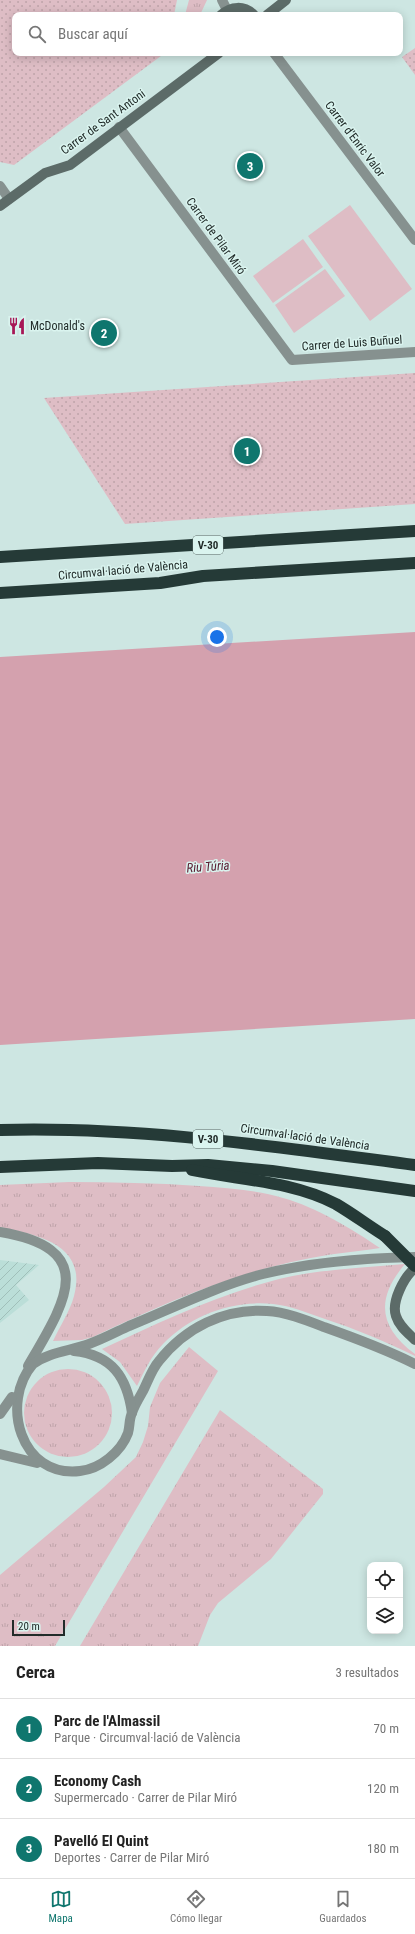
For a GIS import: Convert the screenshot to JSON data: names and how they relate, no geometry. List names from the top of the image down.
{
  "streets": {
    "highway": ["V-30", "Circumval·lació de València"],
    "street": [
      "Carrer de Sant Antoni",
      "Carrer d'Enric Valor",
      "Carrer de Pilar Miró",
      "Carrer de Luis Buñuel"
    ]
  },
  "crossings": [
    ["Carrer de Sant Antoni", "Carrer de Pilar Miró"],
    ["Carrer de Pilar Miró", "Carrer de Luis Buñuel"]
  ],
  "water": ["Riu Túria"],
  "places": {
    "restaurant": ["McDonald's"]
  },
  "scale_bar": "20 m",
  "page": {
    "search": "Buscar aquí",
    "pins": ["3", "2", "1"],
    "scale": "20 m",
    "heading": ["Cerca", "3 resultados"],
    "list": [
      {
        "mark": "1",
        "name": "Parc de l'Almassil",
        "note": "Parque · Circumval·lació de València",
        "value": "70 m"
      },
      {
        "mark": "2",
        "name": "Economy Cash",
        "note": "Supermercado · Carrer de Pilar Miró",
        "value": "120 m"
      },
      {
        "mark": "3",
        "name": "Pavelló El Quint",
        "note": "Deportes · Carrer de Pilar Miró",
        "value": "180 m"
      }
    ],
    "nav": ["Mapa", "Cómo llegar", "Guardados"]
  }
}
